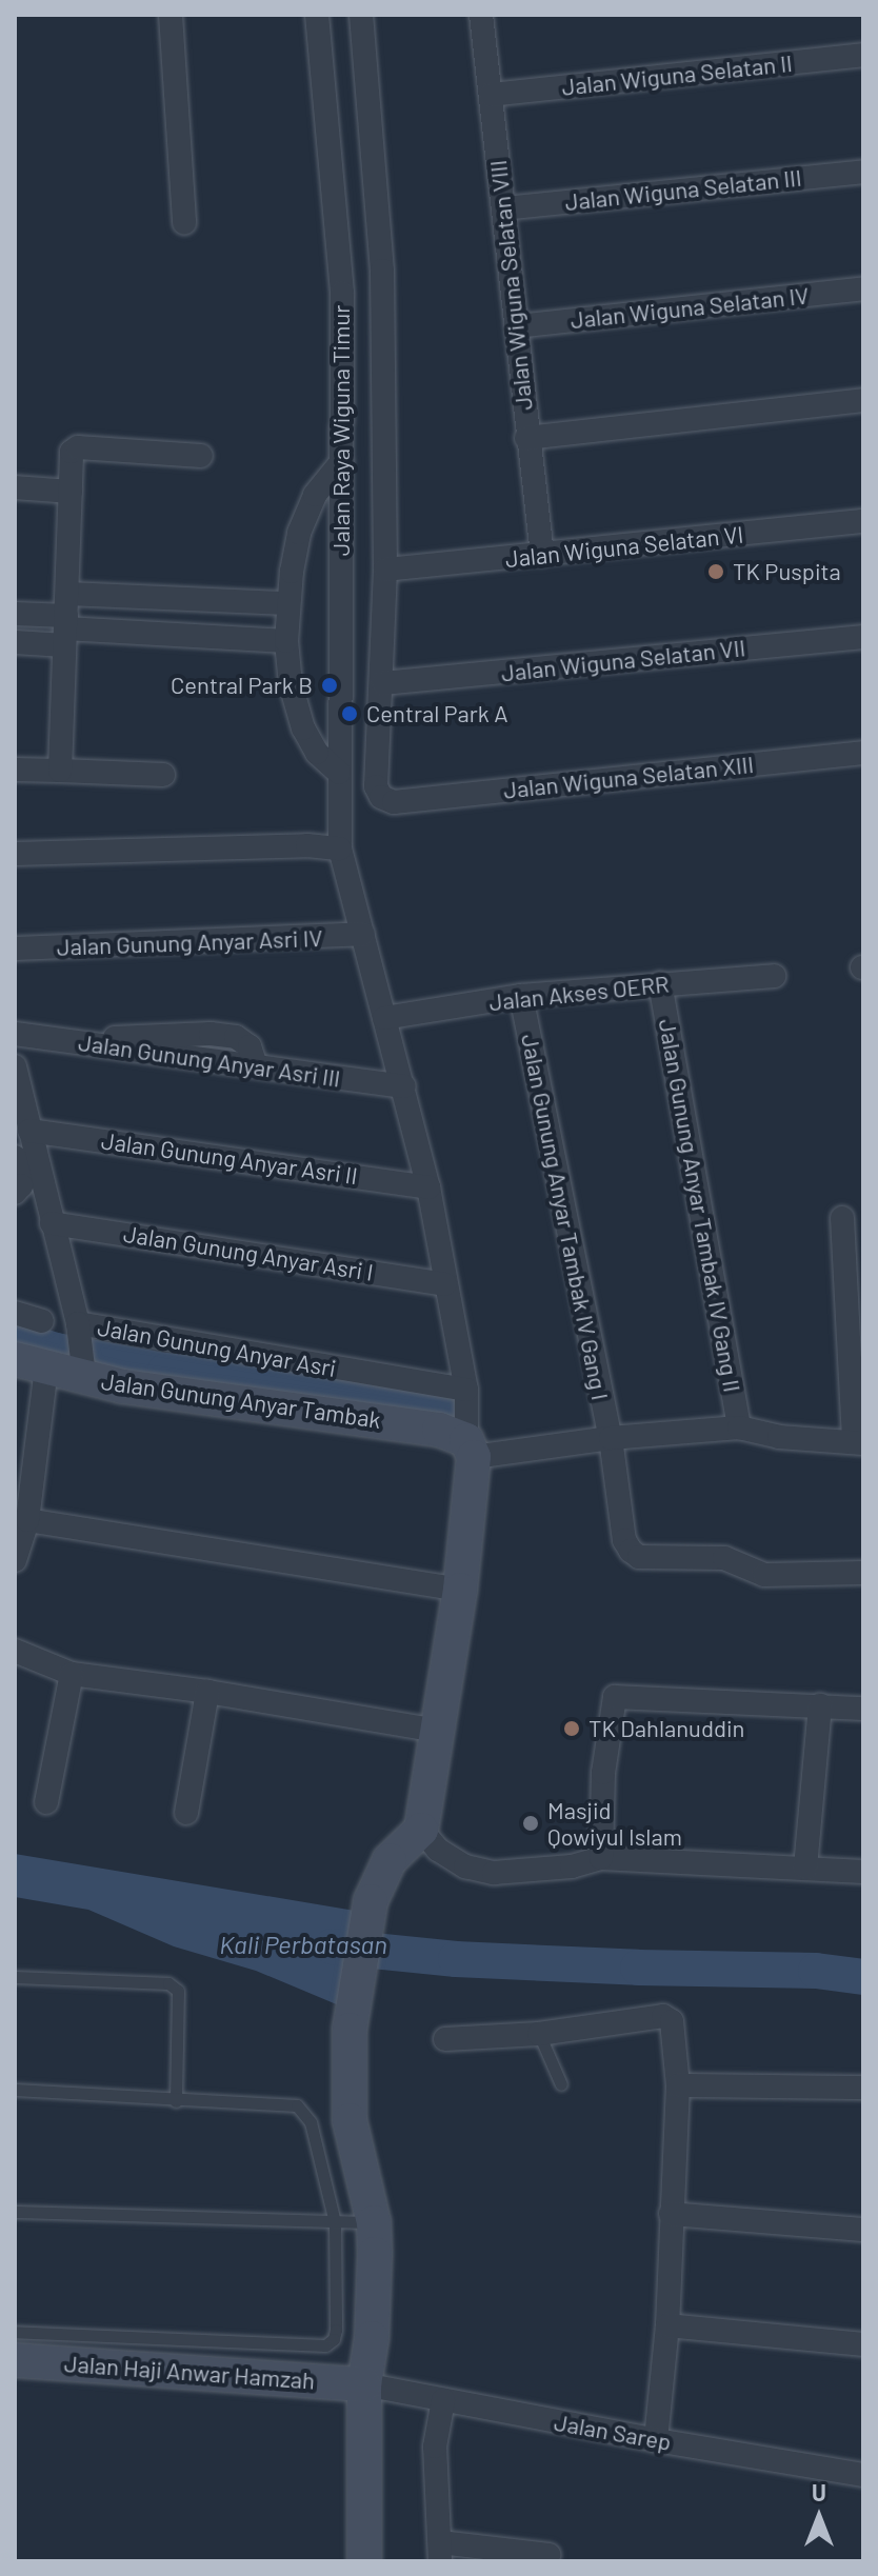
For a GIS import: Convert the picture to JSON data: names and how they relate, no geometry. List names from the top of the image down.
{
  "streets": {
    "street": [
      "Jalan Wiguna Selatan II",
      "Jalan Wiguna Selatan III",
      "Jalan Wiguna Selatan VIII",
      "Jalan Wiguna Selatan IV",
      "Jalan Raya Wiguna Timur",
      "Jalan Wiguna Selatan VI",
      "Jalan Wiguna Selatan VII",
      "Jalan Wiguna Selatan XIII",
      "Jalan Gunung Anyar Asri IV",
      "Jalan Akses OERR",
      "Jalan Gunung Anyar Asri III",
      "Jalan Gunung Anyar Asri II",
      "Jalan Gunung Anyar Tambak IV Gang II",
      "Jalan Gunung Anyar Tambak IV Gang I",
      "Jalan Gunung Anyar Asri I",
      "Jalan Gunung Anyar Asri",
      "Jalan Gunung Anyar Tambak",
      "Jalan Haji Anwar Hamzah",
      "Jalan Sarep"
    ]
  },
  "crossings": [
    ["Jalan Wiguna Selatan II", "Jalan Wiguna Selatan VIII"],
    ["Jalan Wiguna Selatan III", "Jalan Wiguna Selatan VIII"],
    ["Jalan Wiguna Selatan VIII", "Jalan Wiguna Selatan IV"],
    ["Jalan Wiguna Selatan VIII", "Jalan Wiguna Selatan VI"],
    ["Jalan Raya Wiguna Timur", "Jalan Wiguna Selatan VI"],
    ["Jalan Raya Wiguna Timur", "Jalan Wiguna Selatan VII"],
    ["Jalan Raya Wiguna Timur", "Jalan Wiguna Selatan XIII"],
    ["Jalan Raya Wiguna Timur", "Jalan Gunung Anyar Asri IV"],
    ["Jalan Raya Wiguna Timur", "Jalan Akses OERR"],
    ["Jalan Raya Wiguna Timur", "Jalan Gunung Anyar Asri III"],
    ["Jalan Raya Wiguna Timur", "Jalan Gunung Anyar Asri II"],
    ["Jalan Raya Wiguna Timur", "Jalan Gunung Anyar Asri I"],
    ["Jalan Raya Wiguna Timur", "Jalan Gunung Anyar Asri"],
    ["Jalan Raya Wiguna Timur", "Jalan Gunung Anyar Tambak"],
    ["Jalan Akses OERR", "Jalan Gunung Anyar Tambak IV Gang II"],
    ["Jalan Akses OERR", "Jalan Gunung Anyar Tambak IV Gang I"],
    ["Jalan Gunung Anyar Asri II", "Jalan Gunung Anyar Asri"],
    ["Jalan Gunung Anyar Asri I", "Jalan Gunung Anyar Asri"],
    ["Jalan Gunung Anyar Asri", "Jalan Gunung Anyar Tambak"],
    ["Jalan Haji Anwar Hamzah", "Jalan Sarep"]
  ],
  "water": ["Kali Perbatasan"],
  "places": [
    "TK Puspita",
    "Central Park B",
    "Central Park A",
    "TK Dahlanuddin",
    "Masjid Qowiyul Islam"
  ],
  "north": "top"
}
